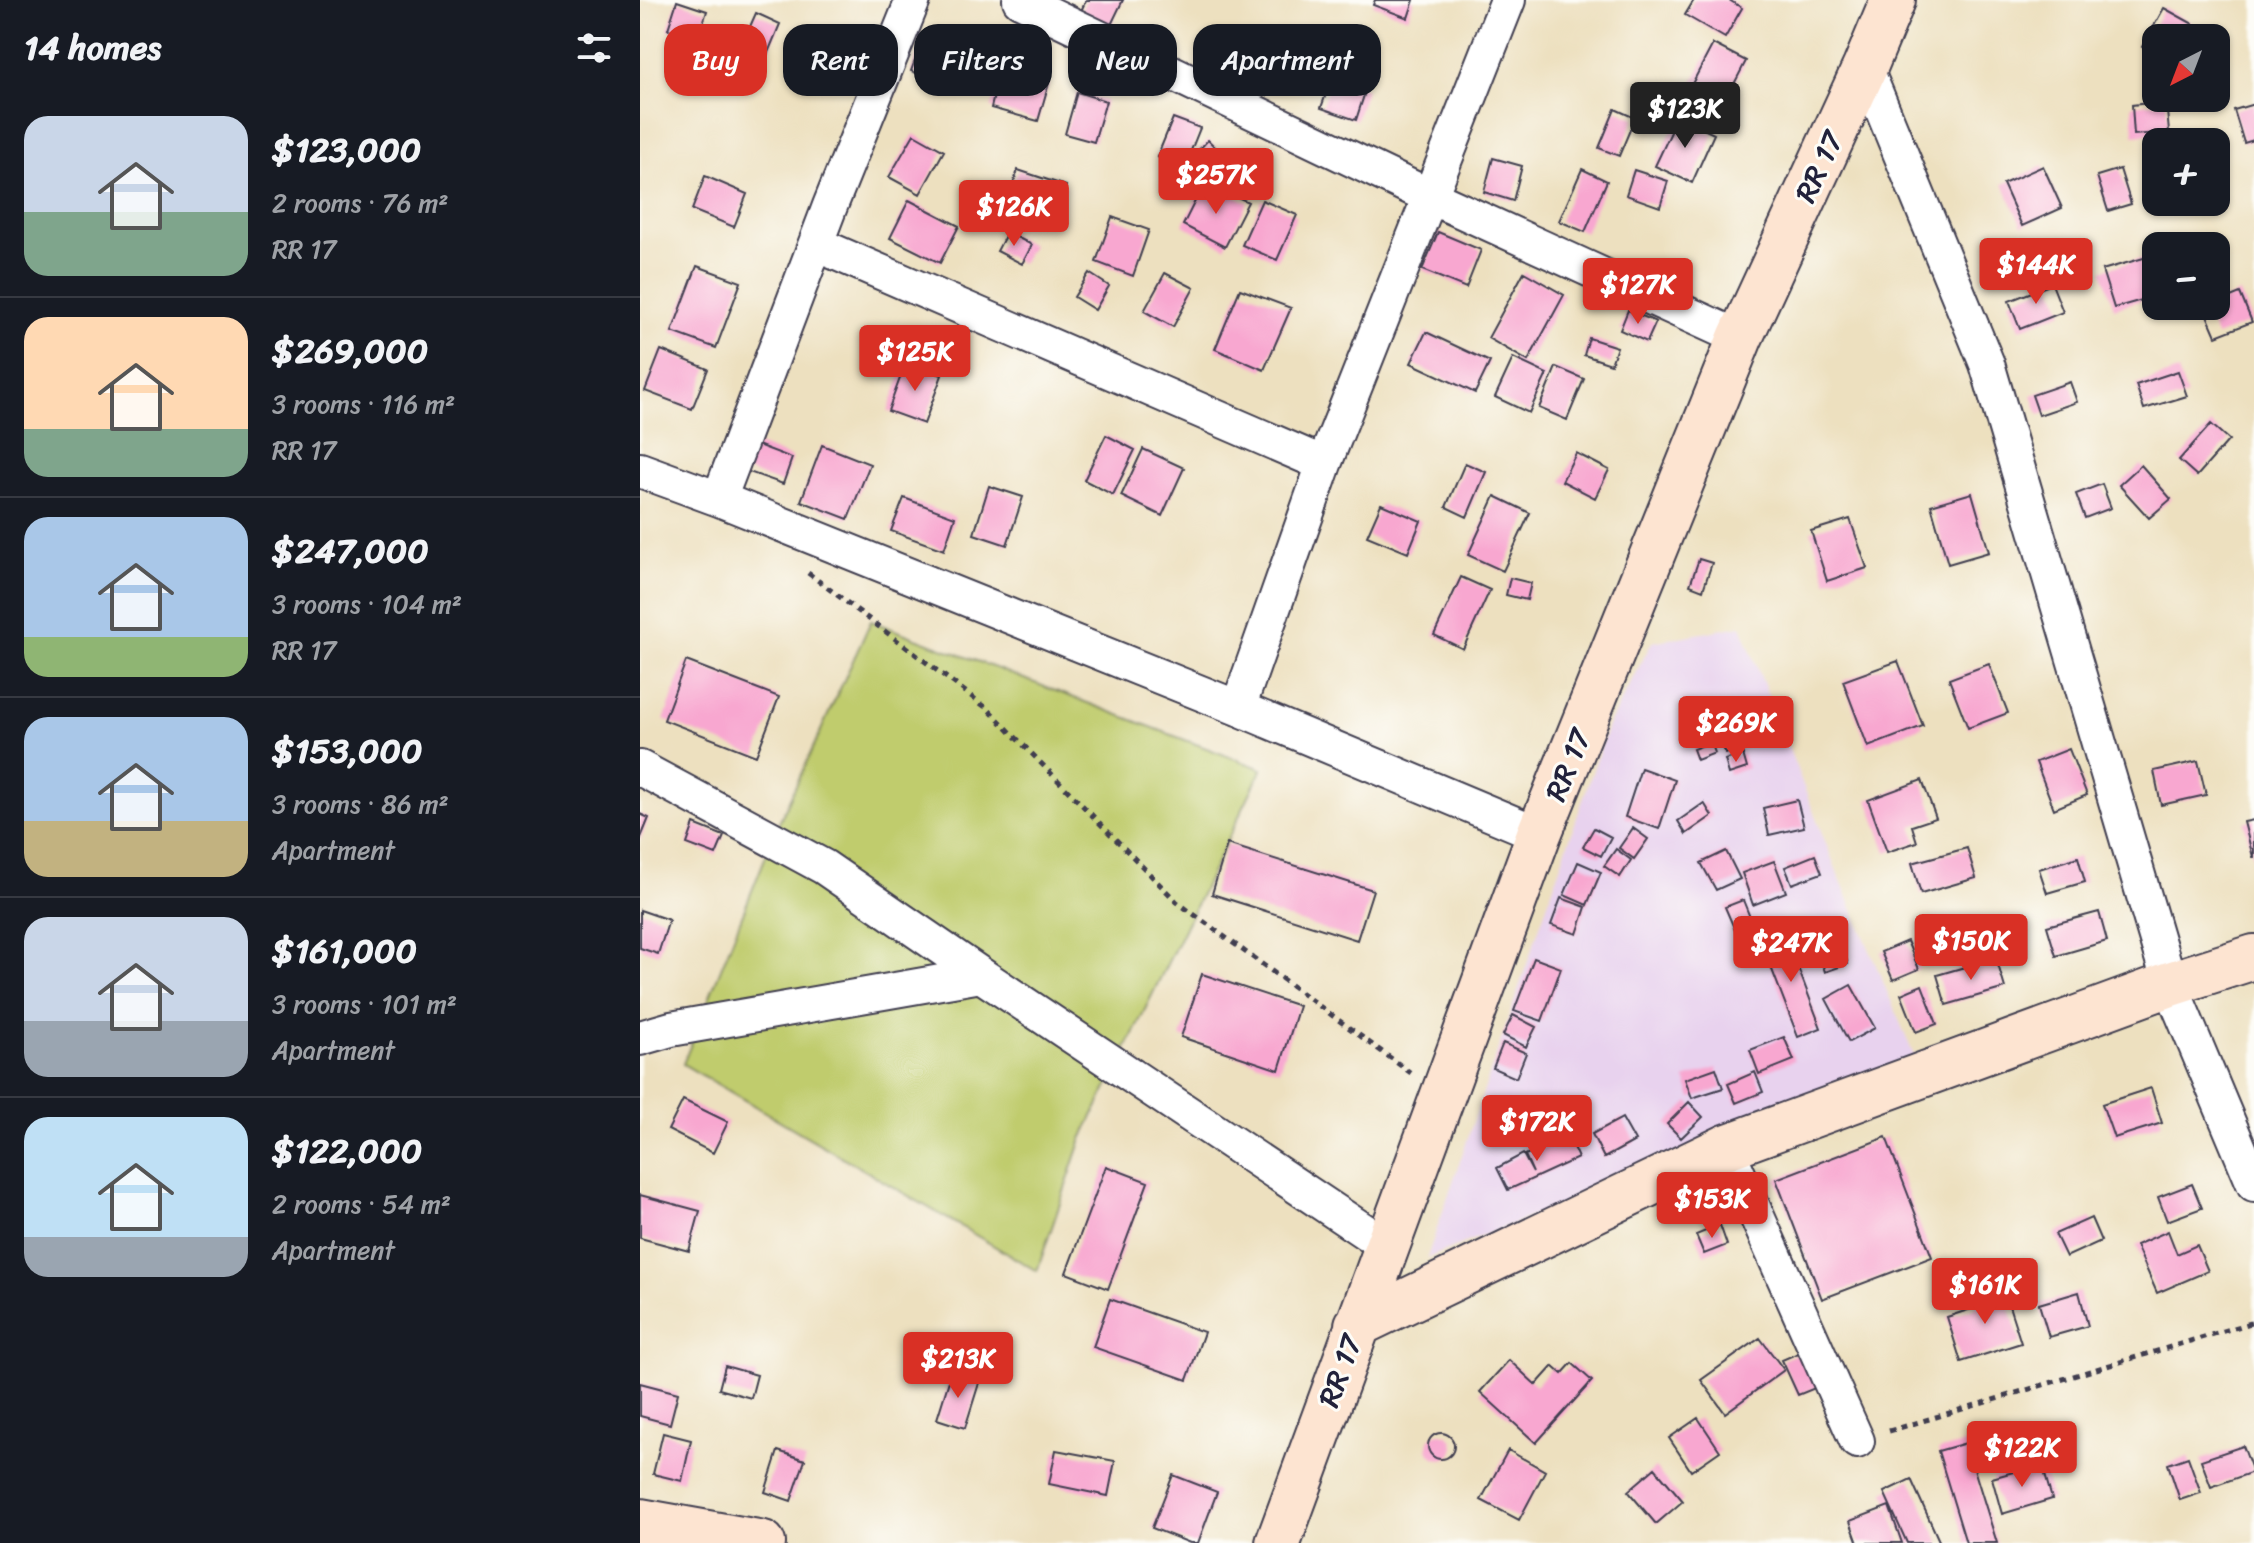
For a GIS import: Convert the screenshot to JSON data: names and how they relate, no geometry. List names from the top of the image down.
{
  "streets": {
    "main road": ["RR 17"]
  },
  "north": "bottom left",
  "page": {
    "heading": "14 homes",
    "map_buttons": ["+", "−"],
    "chip": [
      "Buy",
      "Rent",
      "Filters",
      "New",
      "Apartment"
    ],
    "price": [
      "$123K",
      "$257K",
      "$126K",
      "$144K",
      "$127K",
      "$125K",
      "$269K",
      "$150K",
      "$247K",
      "$172K",
      "$153K",
      "$161K",
      "$213K",
      "$122K"
    ],
    "list": [
      {
        "name": "$123,000",
        "note": "2 rooms · 76 m² · RR 17"
      },
      {
        "name": "$269,000",
        "note": "3 rooms · 116 m² · RR 17"
      },
      {
        "name": "$247,000",
        "note": "3 rooms · 104 m² · RR 17"
      },
      {
        "name": "$153,000",
        "note": "3 rooms · 86 m² · Apartment"
      },
      {
        "name": "$161,000",
        "note": "3 rooms · 101 m² · Apartment"
      },
      {
        "name": "$122,000",
        "note": "2 rooms · 54 m² · Apartment"
      }
    ]
  }
}
